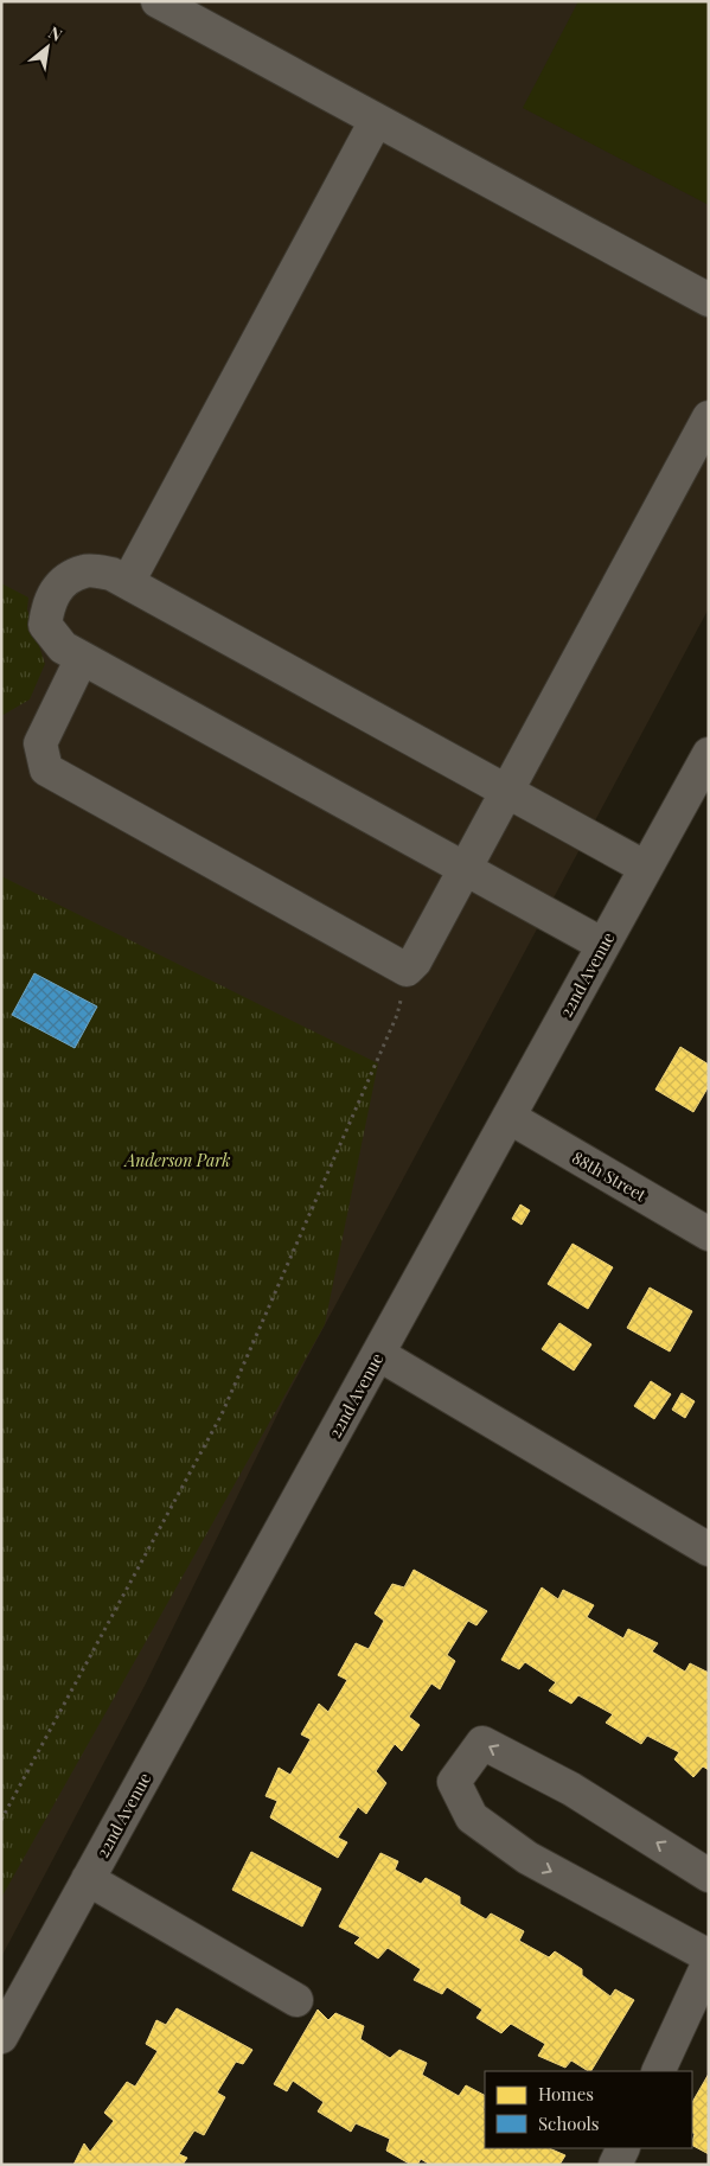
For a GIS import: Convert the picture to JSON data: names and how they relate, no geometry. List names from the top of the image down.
{
  "streets": {
    "street": ["22nd Avenue", "88th Street"]
  },
  "crossings": [
    ["22nd Avenue", "88th Street"]
  ],
  "parks": ["Anderson Park"],
  "legend": ["Homes", "Schools"],
  "north": "top right"
}
